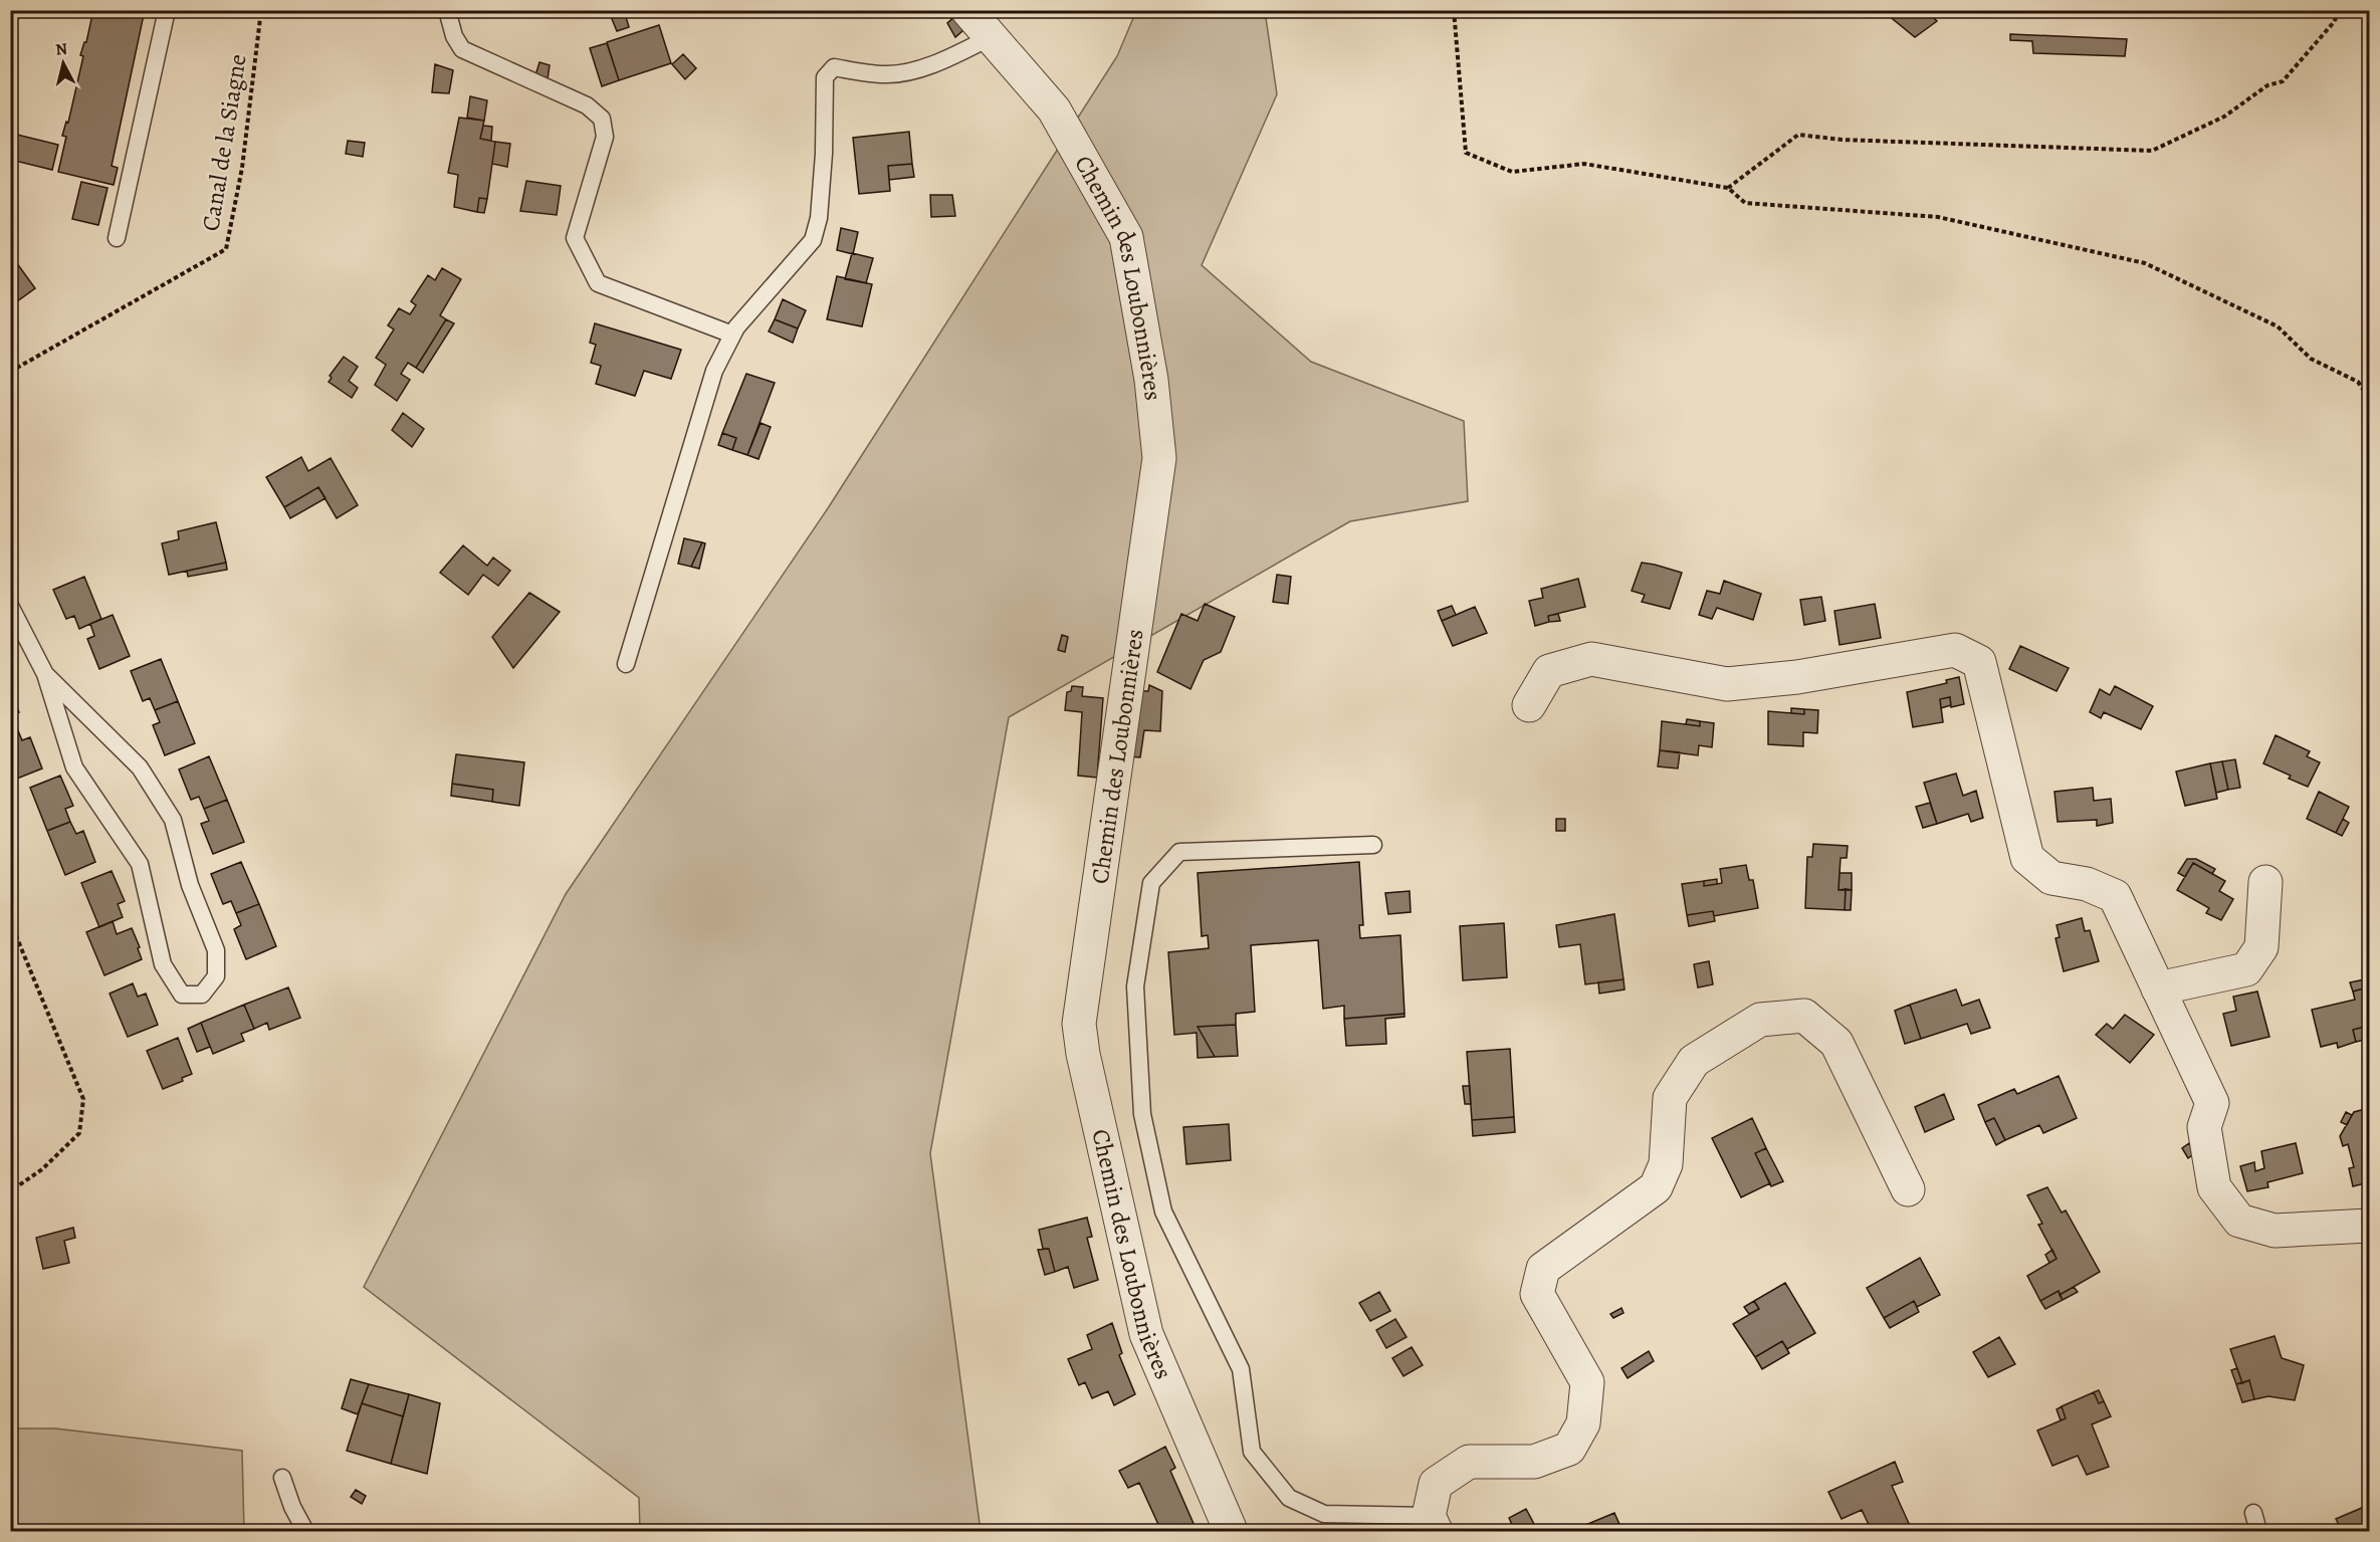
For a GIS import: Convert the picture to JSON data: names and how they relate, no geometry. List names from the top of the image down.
{
  "streets": {
    "street": ["Chemin des Loubonnières"],
    "path": ["Canal de la Siagne"]
  },
  "north": "top"
}
